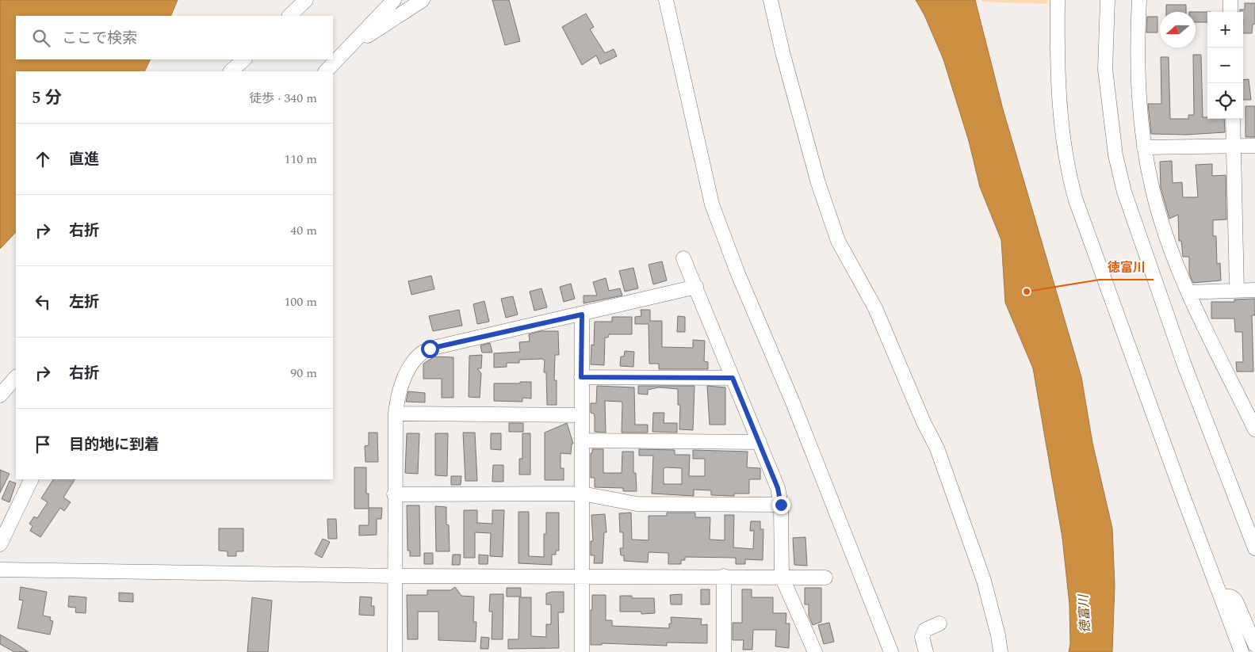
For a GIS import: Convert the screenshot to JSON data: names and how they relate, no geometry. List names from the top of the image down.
{
  "water": ["徳富川"],
  "places": ["徳富川"],
  "north": "left",
  "page": {
    "map_buttons": ["+", "−"],
    "search": "ここで検索",
    "heading": ["5 分", "徒歩 · 340 m"],
    "list": [
      ["直進", "110 m"],
      ["右折", "40 m"],
      ["左折", "100 m"],
      ["右折", "90 m"],
      "目的地に到着"
    ]
  }
}
